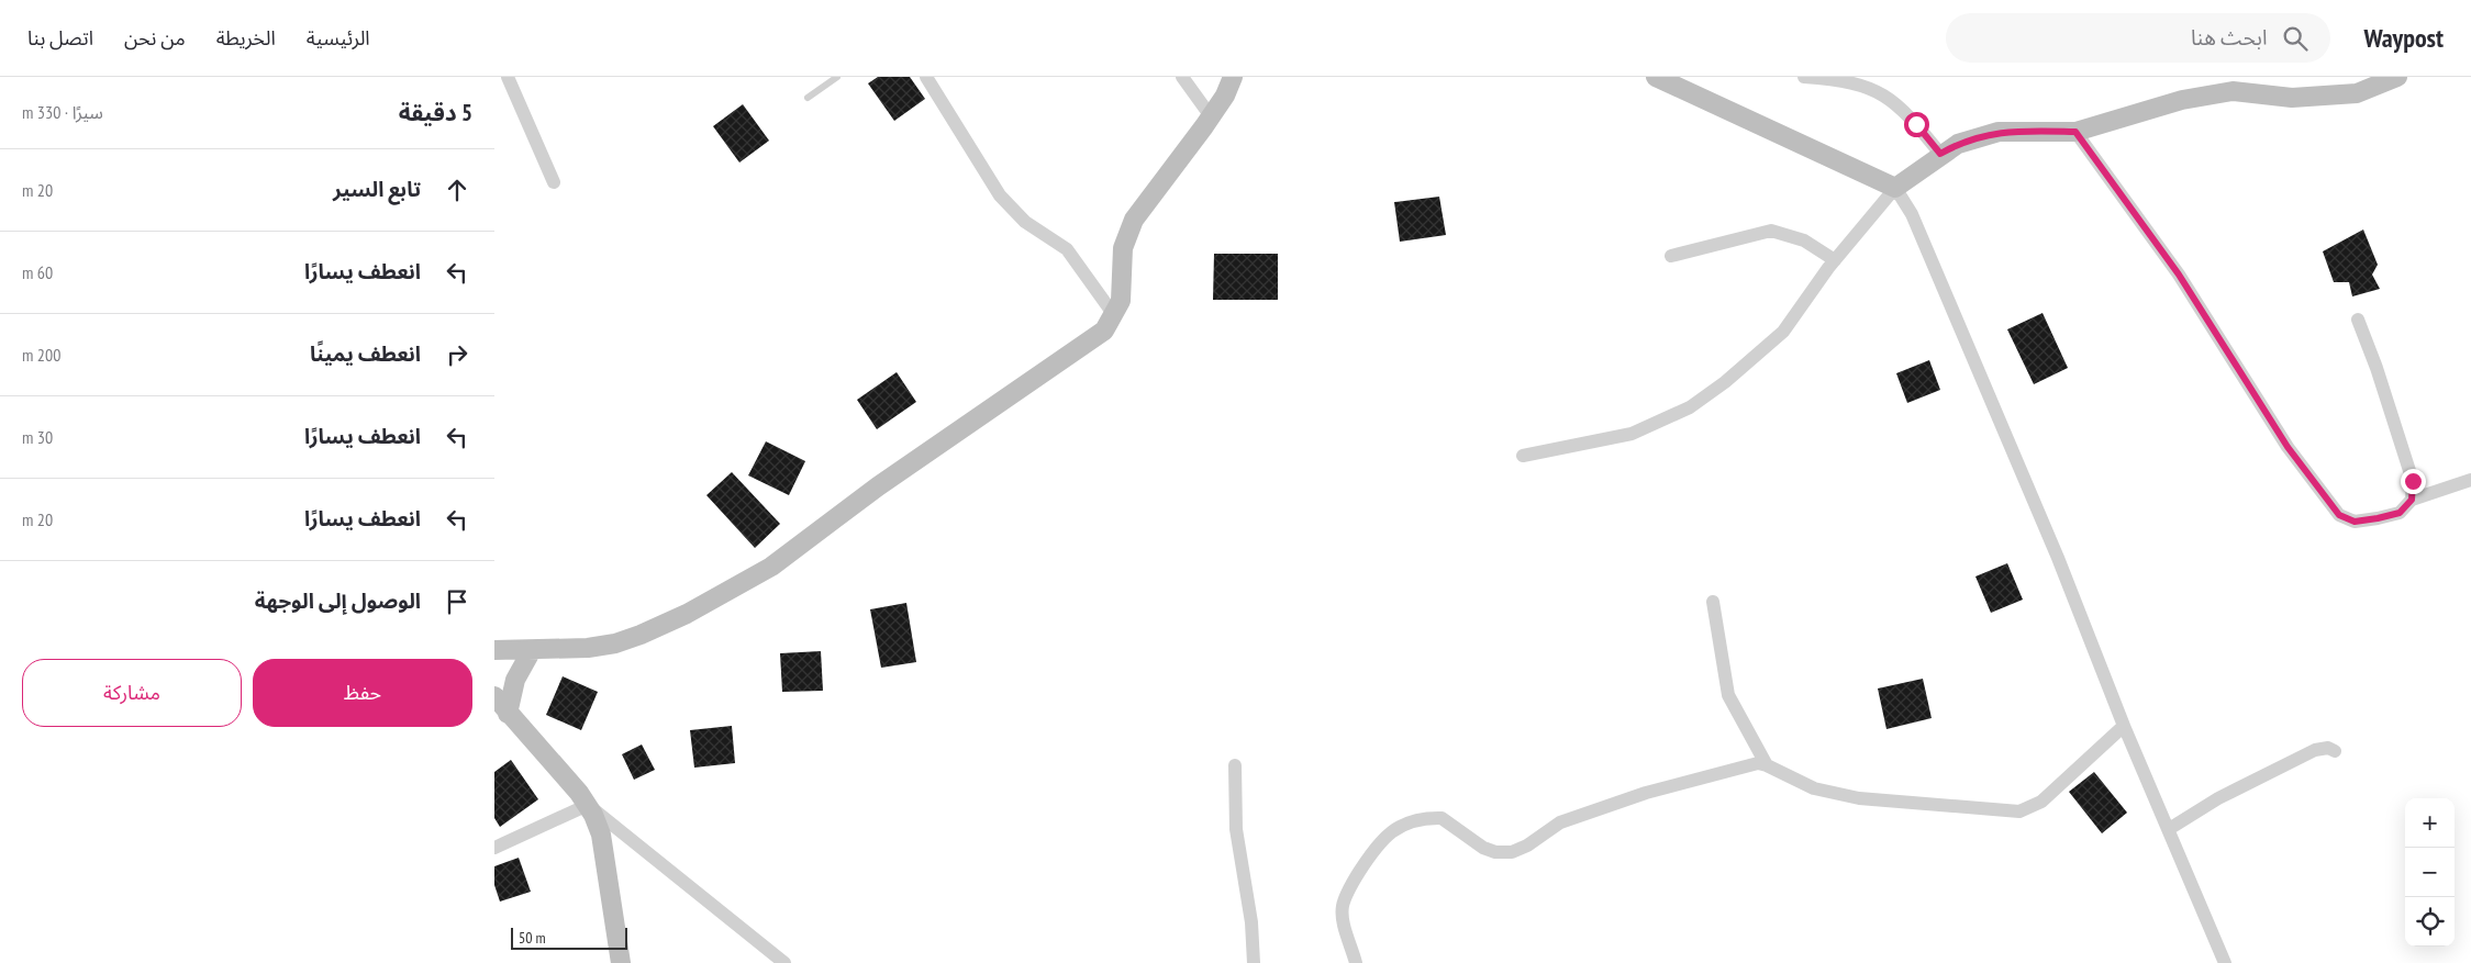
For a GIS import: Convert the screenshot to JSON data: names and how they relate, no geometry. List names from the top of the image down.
{
  "scale_bar": "50 m",
  "page": {
    "header": "Waypost",
    "search": "ابحث هنا",
    "nav": [
      "الرئيسية",
      "الخريطة",
      "من نحن",
      "اتصل بنا"
    ],
    "heading": ["5 دقيقة", "سيرًا · 330 m"],
    "list": [
      ["تابع السير", "20 m"],
      ["انعطف يسارًا", "60 m"],
      ["انعطف يمينًا", "200 m"],
      ["انعطف يسارًا", "30 m"],
      ["انعطف يسارًا", "20 m"],
      "الوصول إلى الوجهة"
    ],
    "buttons": ["حفظ", "مشاركة"],
    "map_buttons": ["+", "−"],
    "scale": "50 m"
  }
}
